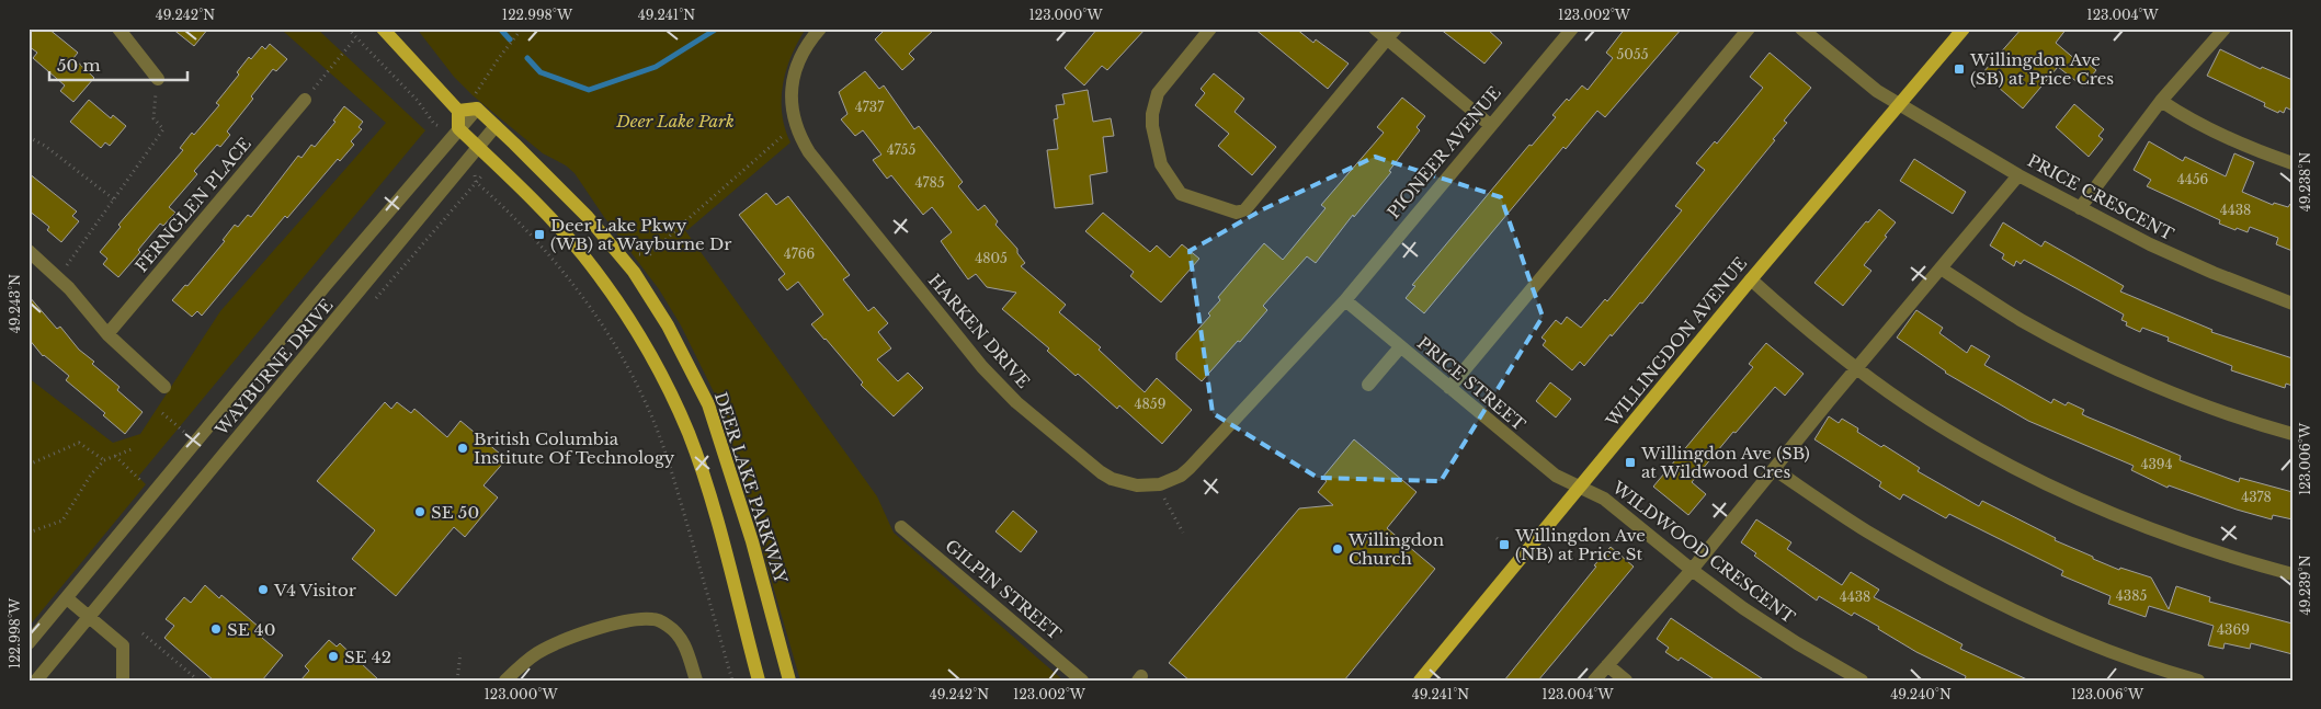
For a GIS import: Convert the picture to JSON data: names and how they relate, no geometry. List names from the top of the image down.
{
  "streets": {
    "main road": ["WILLINGDON AVENUE", "DEER LAKE PARKWAY"],
    "street": [
      "PIONEER AVENUE",
      "PRICE CRESCENT",
      "FERNGLEN PLACE",
      "HARKEN DRIVE",
      "WAYBURNE DRIVE",
      "PRICE STREET",
      "WILDWOOD CRESCENT",
      "GILPIN STREET"
    ]
  },
  "crossings": [
    ["PIONEER AVENUE", "HARKEN DRIVE"],
    ["PIONEER AVENUE", "PRICE STREET"],
    ["PRICE CRESCENT", "WILLINGDON AVENUE"],
    ["HARKEN DRIVE", "PRICE STREET"],
    ["WILLINGDON AVENUE", "PRICE STREET"],
    ["WILLINGDON AVENUE", "WILDWOOD CRESCENT"],
    ["WAYBURNE DRIVE", "DEER LAKE PARKWAY"],
    ["PRICE STREET", "WILDWOOD CRESCENT"]
  ],
  "parks": ["Deer Lake Park"],
  "places": {
    "transit": [
      "Willingdon Ave (SB) at Price Cres",
      "Deer Lake Pkwy (WB) at Wayburne Dr",
      "Willingdon Ave (SB) at Wildwood Cres",
      "Willingdon Ave (NB) at Price St"
    ],
    "other": [
      "British Columbia Institute Of Technology",
      "SE 50",
      "Willingdon Church",
      "V4 Visitor",
      "SE 40",
      "SE 42"
    ]
  },
  "house_numbers": [
    "5055",
    "4737",
    "4755",
    "4456",
    "4785",
    "4438",
    "4766",
    "4805",
    "4859",
    "4394",
    "4378",
    "4385",
    "4438",
    "4369"
  ],
  "scale_bar": "50 m",
  "coordinates": [
    "49.242°N",
    "122.998°W",
    "49.241°N",
    "123.000°W",
    "123.002°W",
    "123.004°W",
    "49.238°N",
    "49.243°N",
    "123.006°W",
    "49.239°N",
    "49.240°N"
  ]
}
